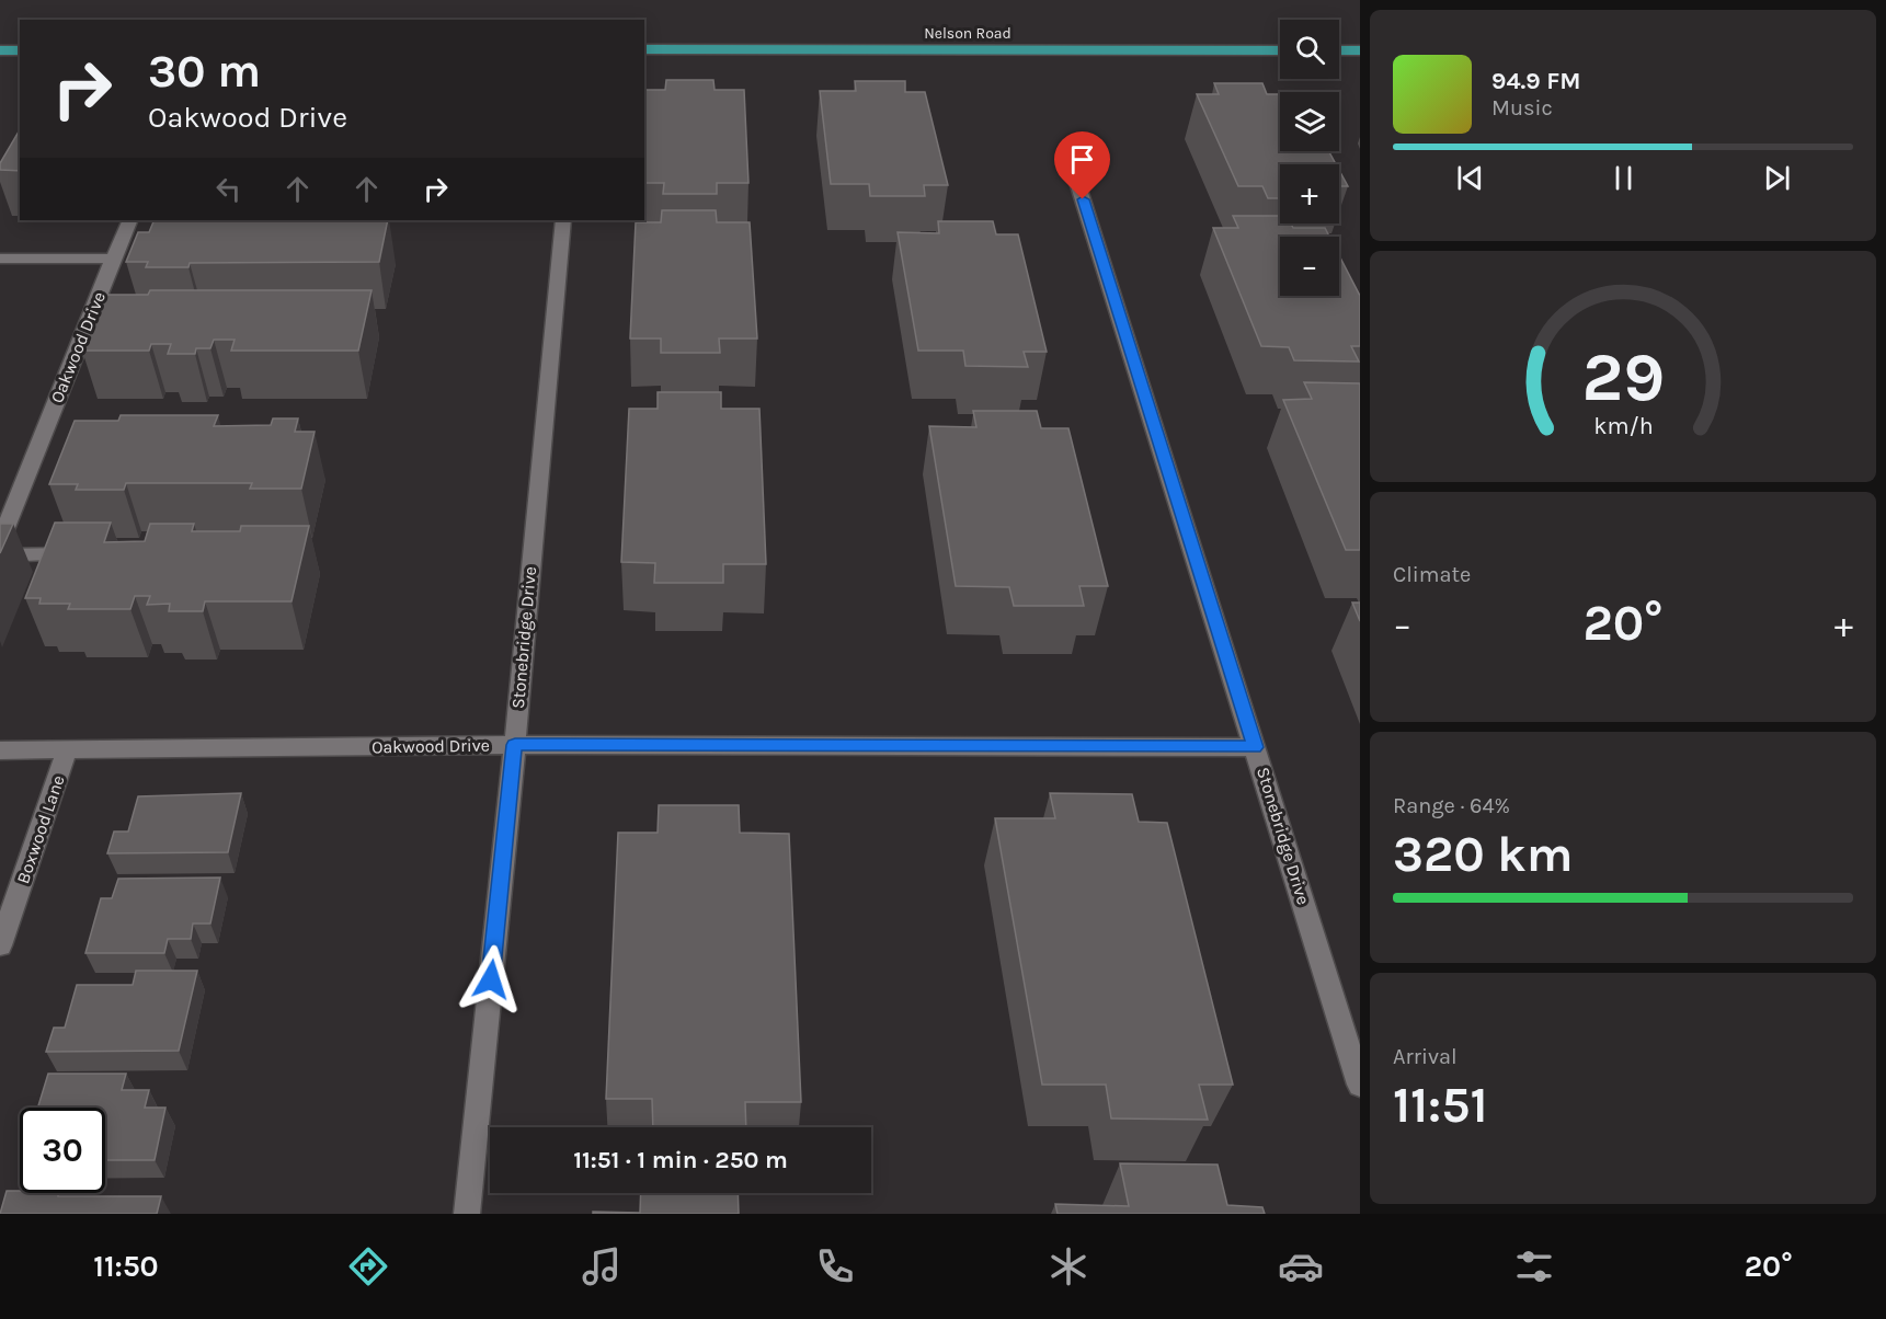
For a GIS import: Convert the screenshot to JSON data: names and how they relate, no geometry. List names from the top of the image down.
{
  "streets": {
    "main road": ["Nelson Road"],
    "street": ["Oakwood Drive", "Stonebridge Drive", "Boxwood Lane"]
  },
  "crossings": [
    ["Oakwood Drive", "Stonebridge Drive"],
    ["Oakwood Drive", "Boxwood Lane"]
  ],
  "page": {
    "map_buttons": ["+", "−"],
    "turn": ["30 m", "Oakwood Drive"],
    "song": ["94.9 FM", "Music"],
    "tile": [
      "Climate",
      ["Range · 64%", "320 km"],
      ["Arrival", "11:51"]
    ],
    "heat": ["−", "20°", "+"],
    "limit": "30",
    "trip": "11:51 · 1 min · 250 m",
    "tabs": ["11:50", "20°"],
    "gauge": ["29", "km/h"]
  }
}
